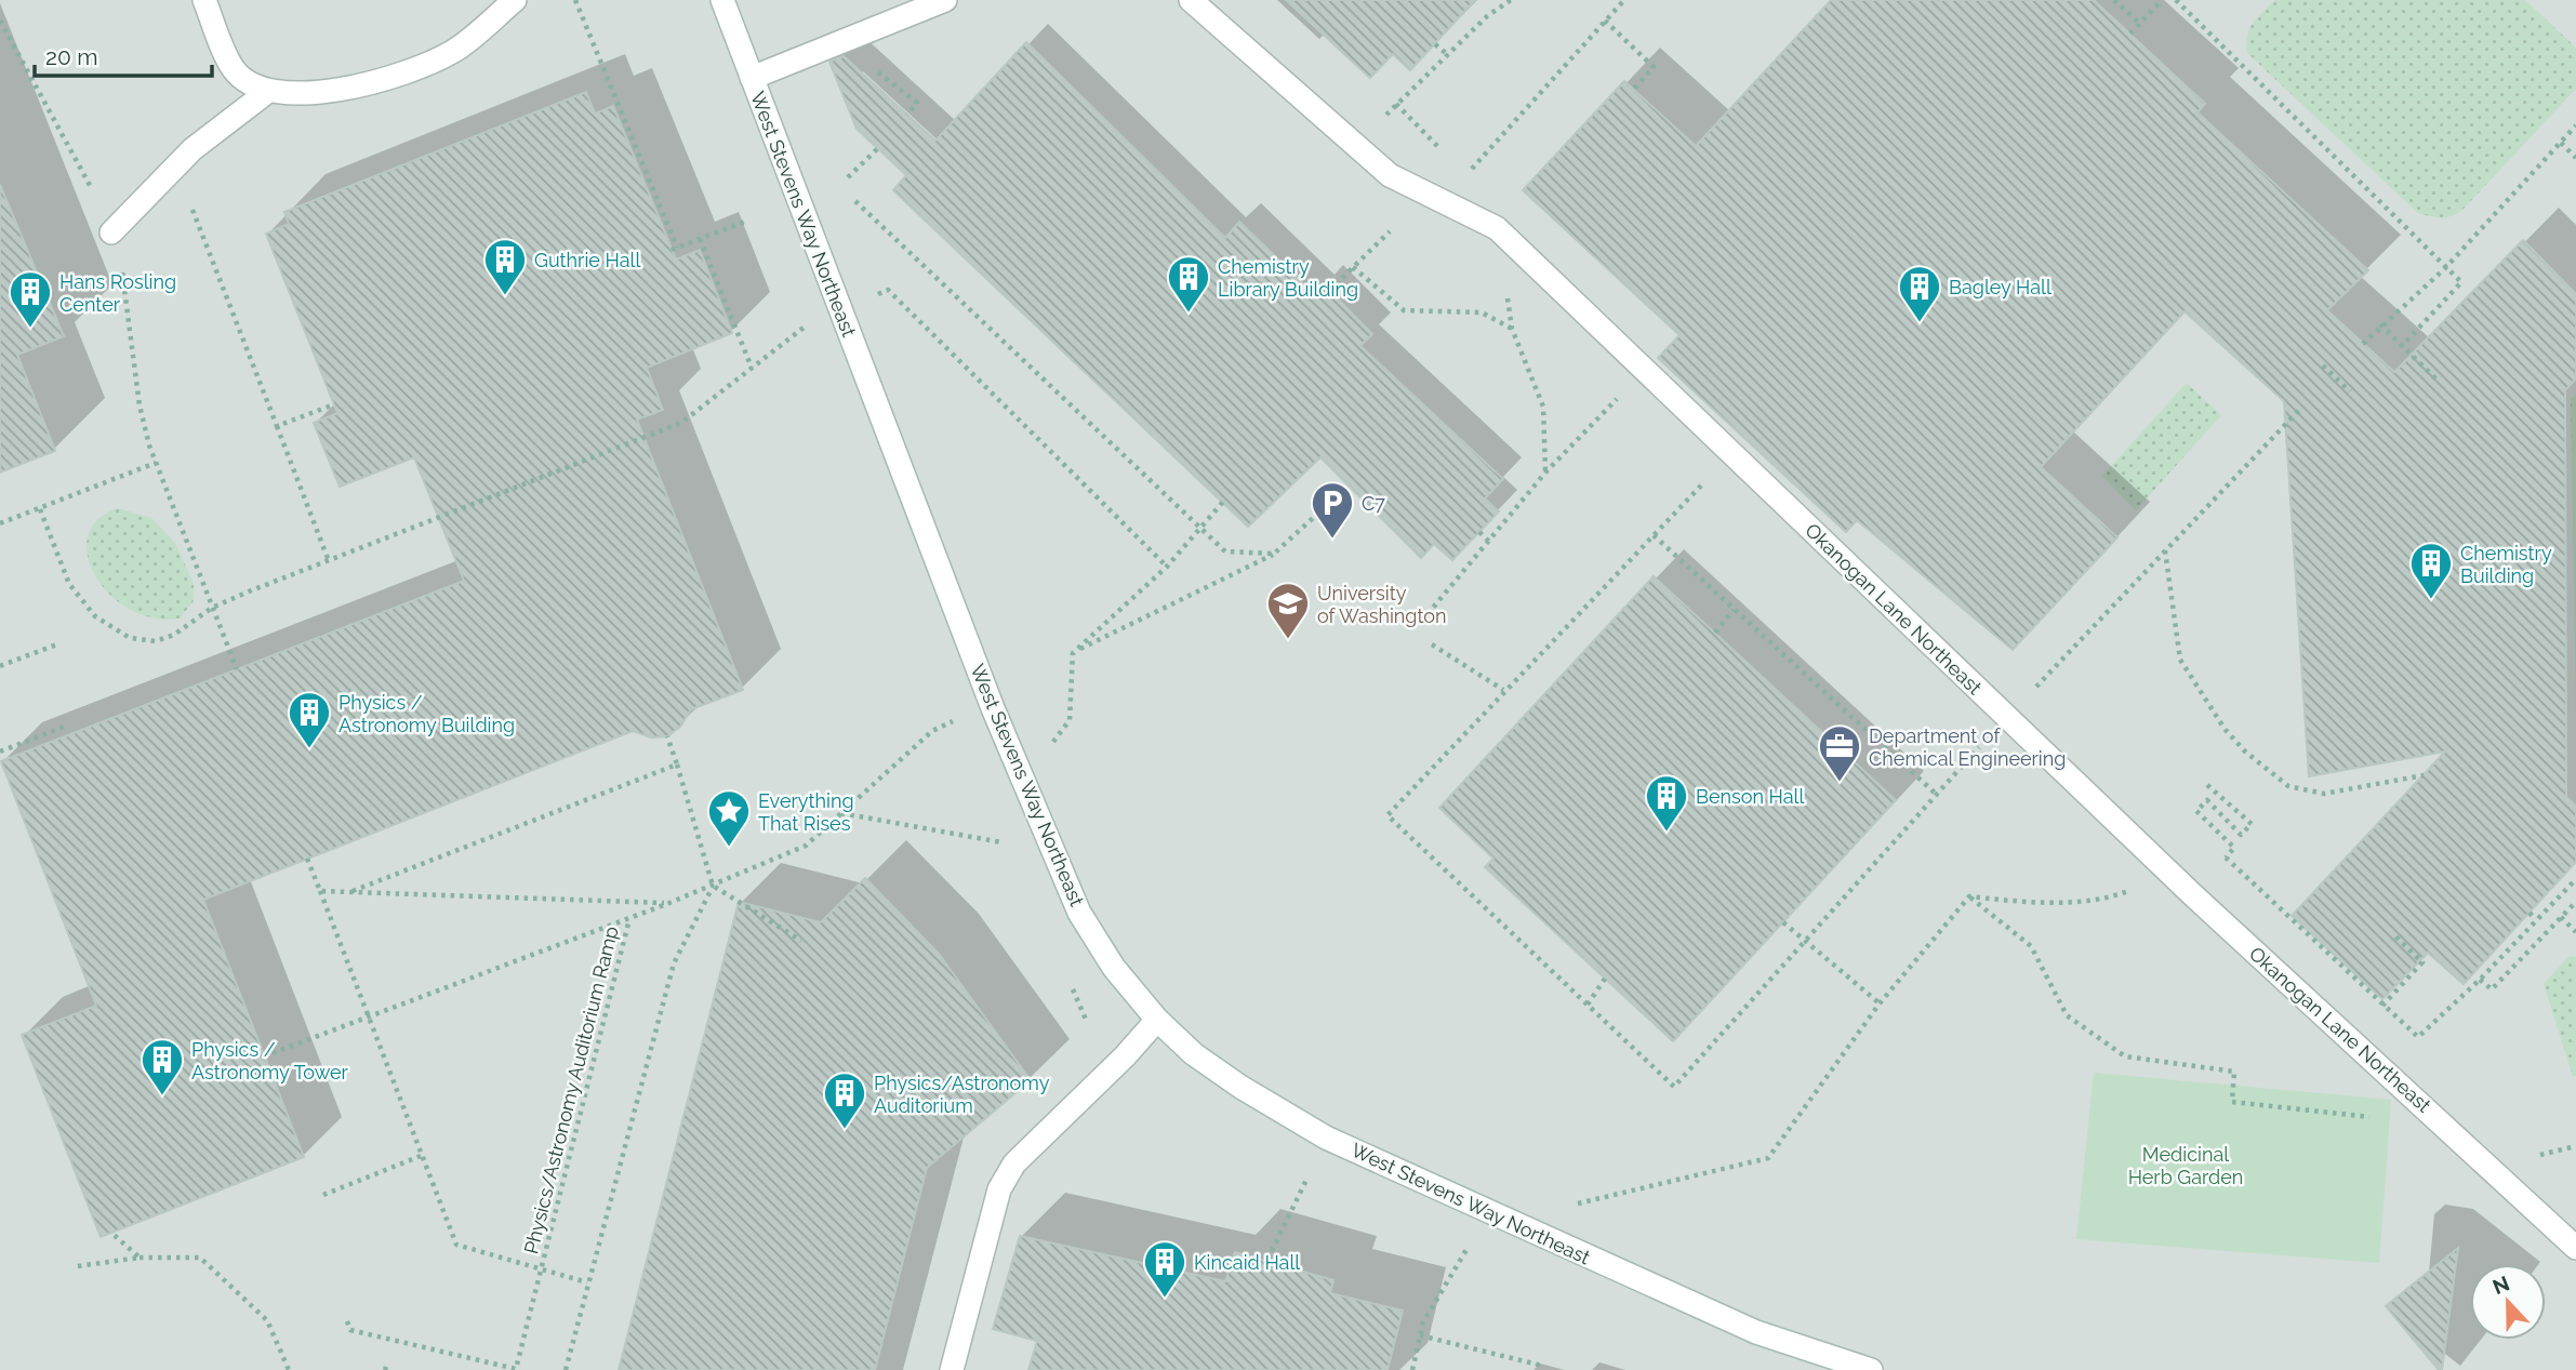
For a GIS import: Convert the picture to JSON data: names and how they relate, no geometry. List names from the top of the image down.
{
  "streets": {
    "street": ["West Stevens Way Northeast", "Okanogan Lane Northeast"],
    "path": ["Physics/Astronomy Auditorium Ramp"]
  },
  "parks": ["Medicinal Herb Garden"],
  "places": {
    "building": [
      "Guthrie Hall",
      "Chemistry Library Building",
      "Bagley Hall",
      "Hans Rosling Center",
      "Chemistry Building",
      "Physics / Astronomy Building",
      "Benson Hall",
      "Physics / Astronomy Tower",
      "Physics/Astronomy Auditorium",
      "Kincaid Hall"
    ],
    "parking": ["C7"],
    "school or university": ["University of Washington"],
    "office": ["Department of Chemical Engineering"],
    "place": ["Everything That Rises"]
  },
  "scale_bar": "20 m",
  "north": "top"
}
